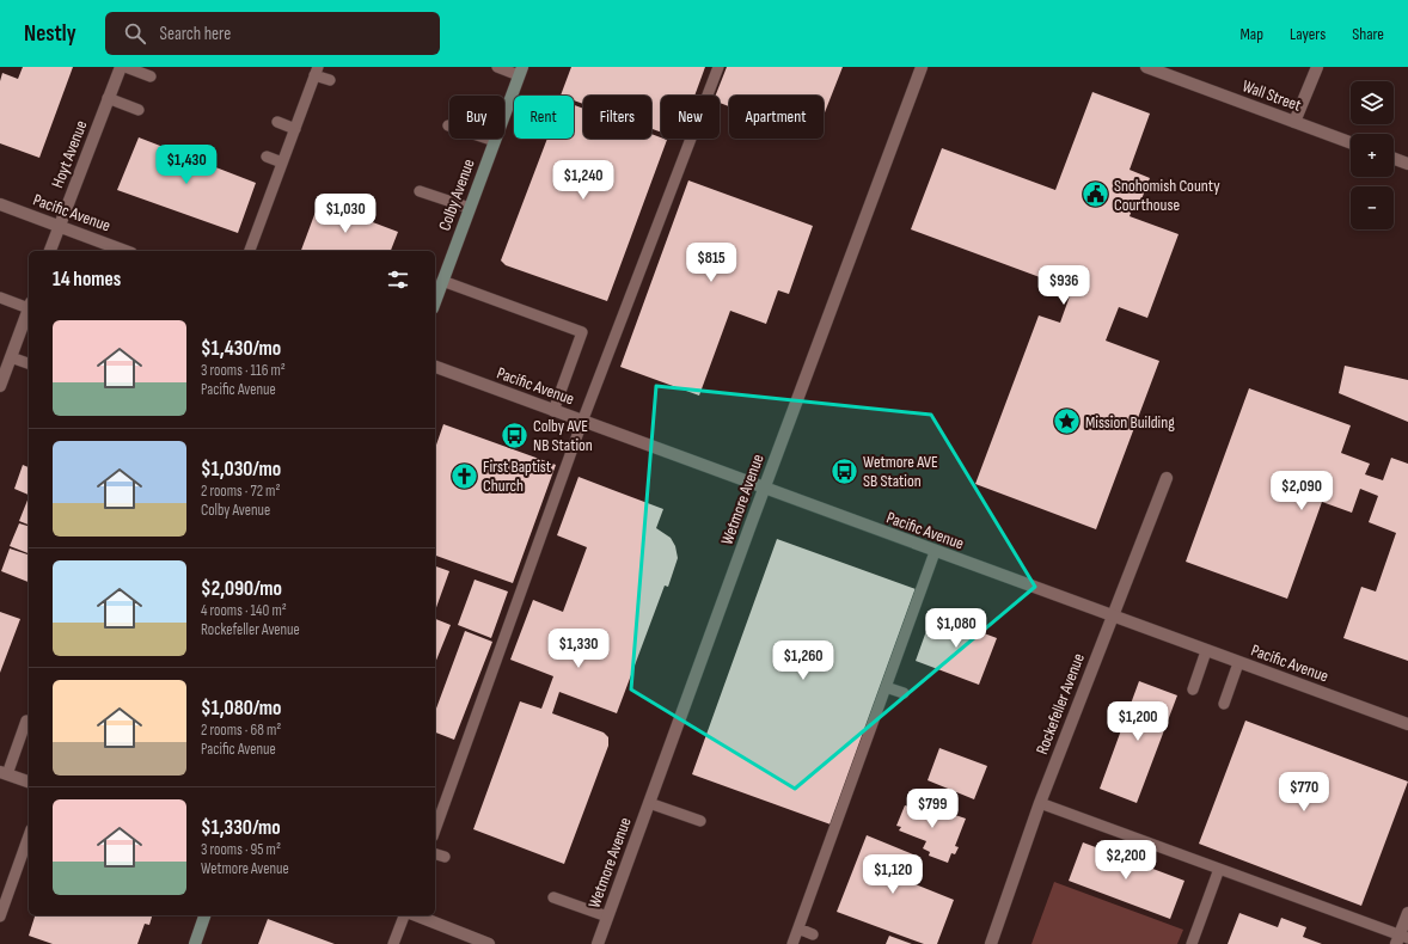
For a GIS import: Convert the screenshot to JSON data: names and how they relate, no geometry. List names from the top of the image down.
{
  "streets": {
    "main road": ["Colby Avenue"],
    "street": [
      "Wall Street",
      "Hoyt Avenue",
      "Pacific Avenue",
      "Wetmore Avenue",
      "Rockefeller Avenue"
    ]
  },
  "crossings": [
    ["Hoyt Avenue", "Pacific Avenue"],
    ["Pacific Avenue", "Wetmore Avenue"],
    ["Pacific Avenue", "Rockefeller Avenue"]
  ],
  "places": {
    "public building": ["Snohomish County Courthouse"],
    "place": ["Mission Building"],
    "bus stop": ["Colby AVE NB Station", "Wetmore AVE SB Station"],
    "church": ["First Baptist Church"]
  },
  "page": {
    "header": "Nestly",
    "search": "Search here",
    "nav": ["Map", "Layers", "Share"],
    "map_buttons": ["+", "−"],
    "chip": [
      "Buy",
      "Rent",
      "Filters",
      "New",
      "Apartment"
    ],
    "price": [
      "$1,430",
      "$1,240",
      "$1,030",
      "$815",
      "$936",
      "$2,090",
      "$1,080",
      "$1,330",
      "$1,260",
      "$1,200",
      "$770",
      "$799",
      "$2,200",
      "$1,120"
    ],
    "heading": "14 homes",
    "list": [
      {
        "name": "$1,430/mo",
        "note": "3 rooms · 116 m² · Pacific Avenue"
      },
      {
        "name": "$1,030/mo",
        "note": "2 rooms · 72 m² · Colby Avenue"
      },
      {
        "name": "$2,090/mo",
        "note": "4 rooms · 140 m² · Rockefeller Avenue"
      },
      {
        "name": "$1,080/mo",
        "note": "2 rooms · 68 m² · Pacific Avenue"
      },
      {
        "name": "$1,330/mo",
        "note": "3 rooms · 95 m² · Wetmore Avenue"
      }
    ]
  }
}
